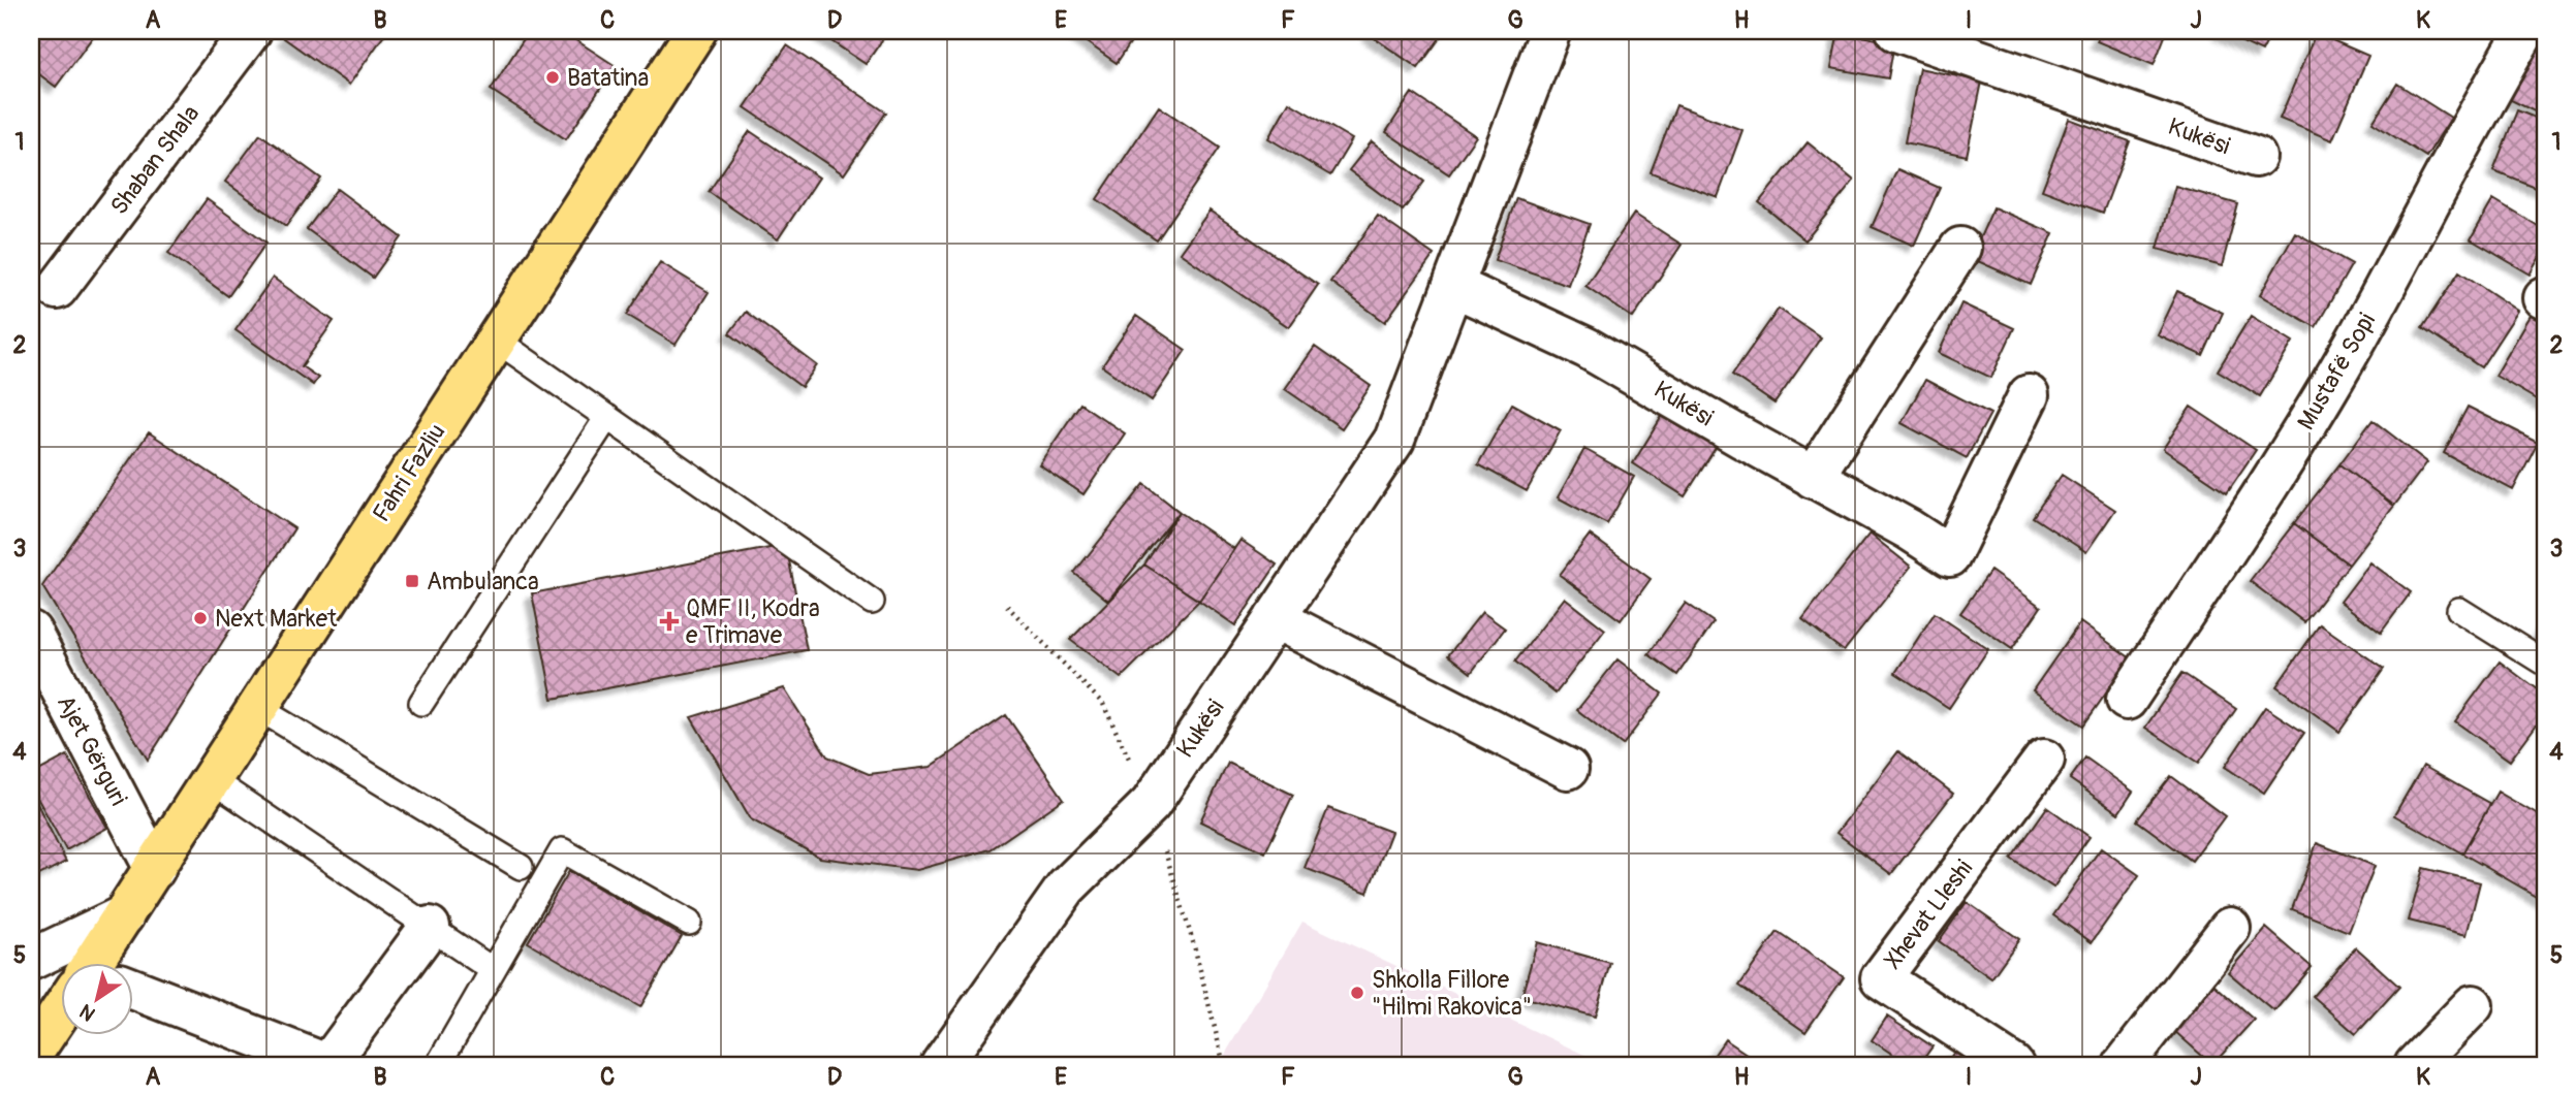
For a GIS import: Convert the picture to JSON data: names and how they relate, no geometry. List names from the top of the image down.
{
  "streets": {
    "main road": ["Fahri Fazliu"],
    "street": [
      "Kukësi",
      "Shaban Shala",
      "Mustafë Sopi",
      "Ajet Gërguri",
      "Xhevat Lleshi"
    ]
  },
  "crossings": [
    ["Fahri Fazliu", "Ajet Gërguri"]
  ],
  "places": {
    "other": ["Batatina", "Next Market", "Shkolla Fillore \"Hilmi Rakovica\""],
    "transit": ["Ambulanca"],
    "health": ["QMF II, Kodra e Trimave"]
  },
  "north": "bottom left",
  "grid": {
    "columns": [
      "A",
      "B",
      "C",
      "D",
      "E",
      "F",
      "G",
      "H",
      "I",
      "J",
      "K"
    ],
    "rows": [
      "1",
      "2",
      "3",
      "4",
      "5"
    ]
  }
}
